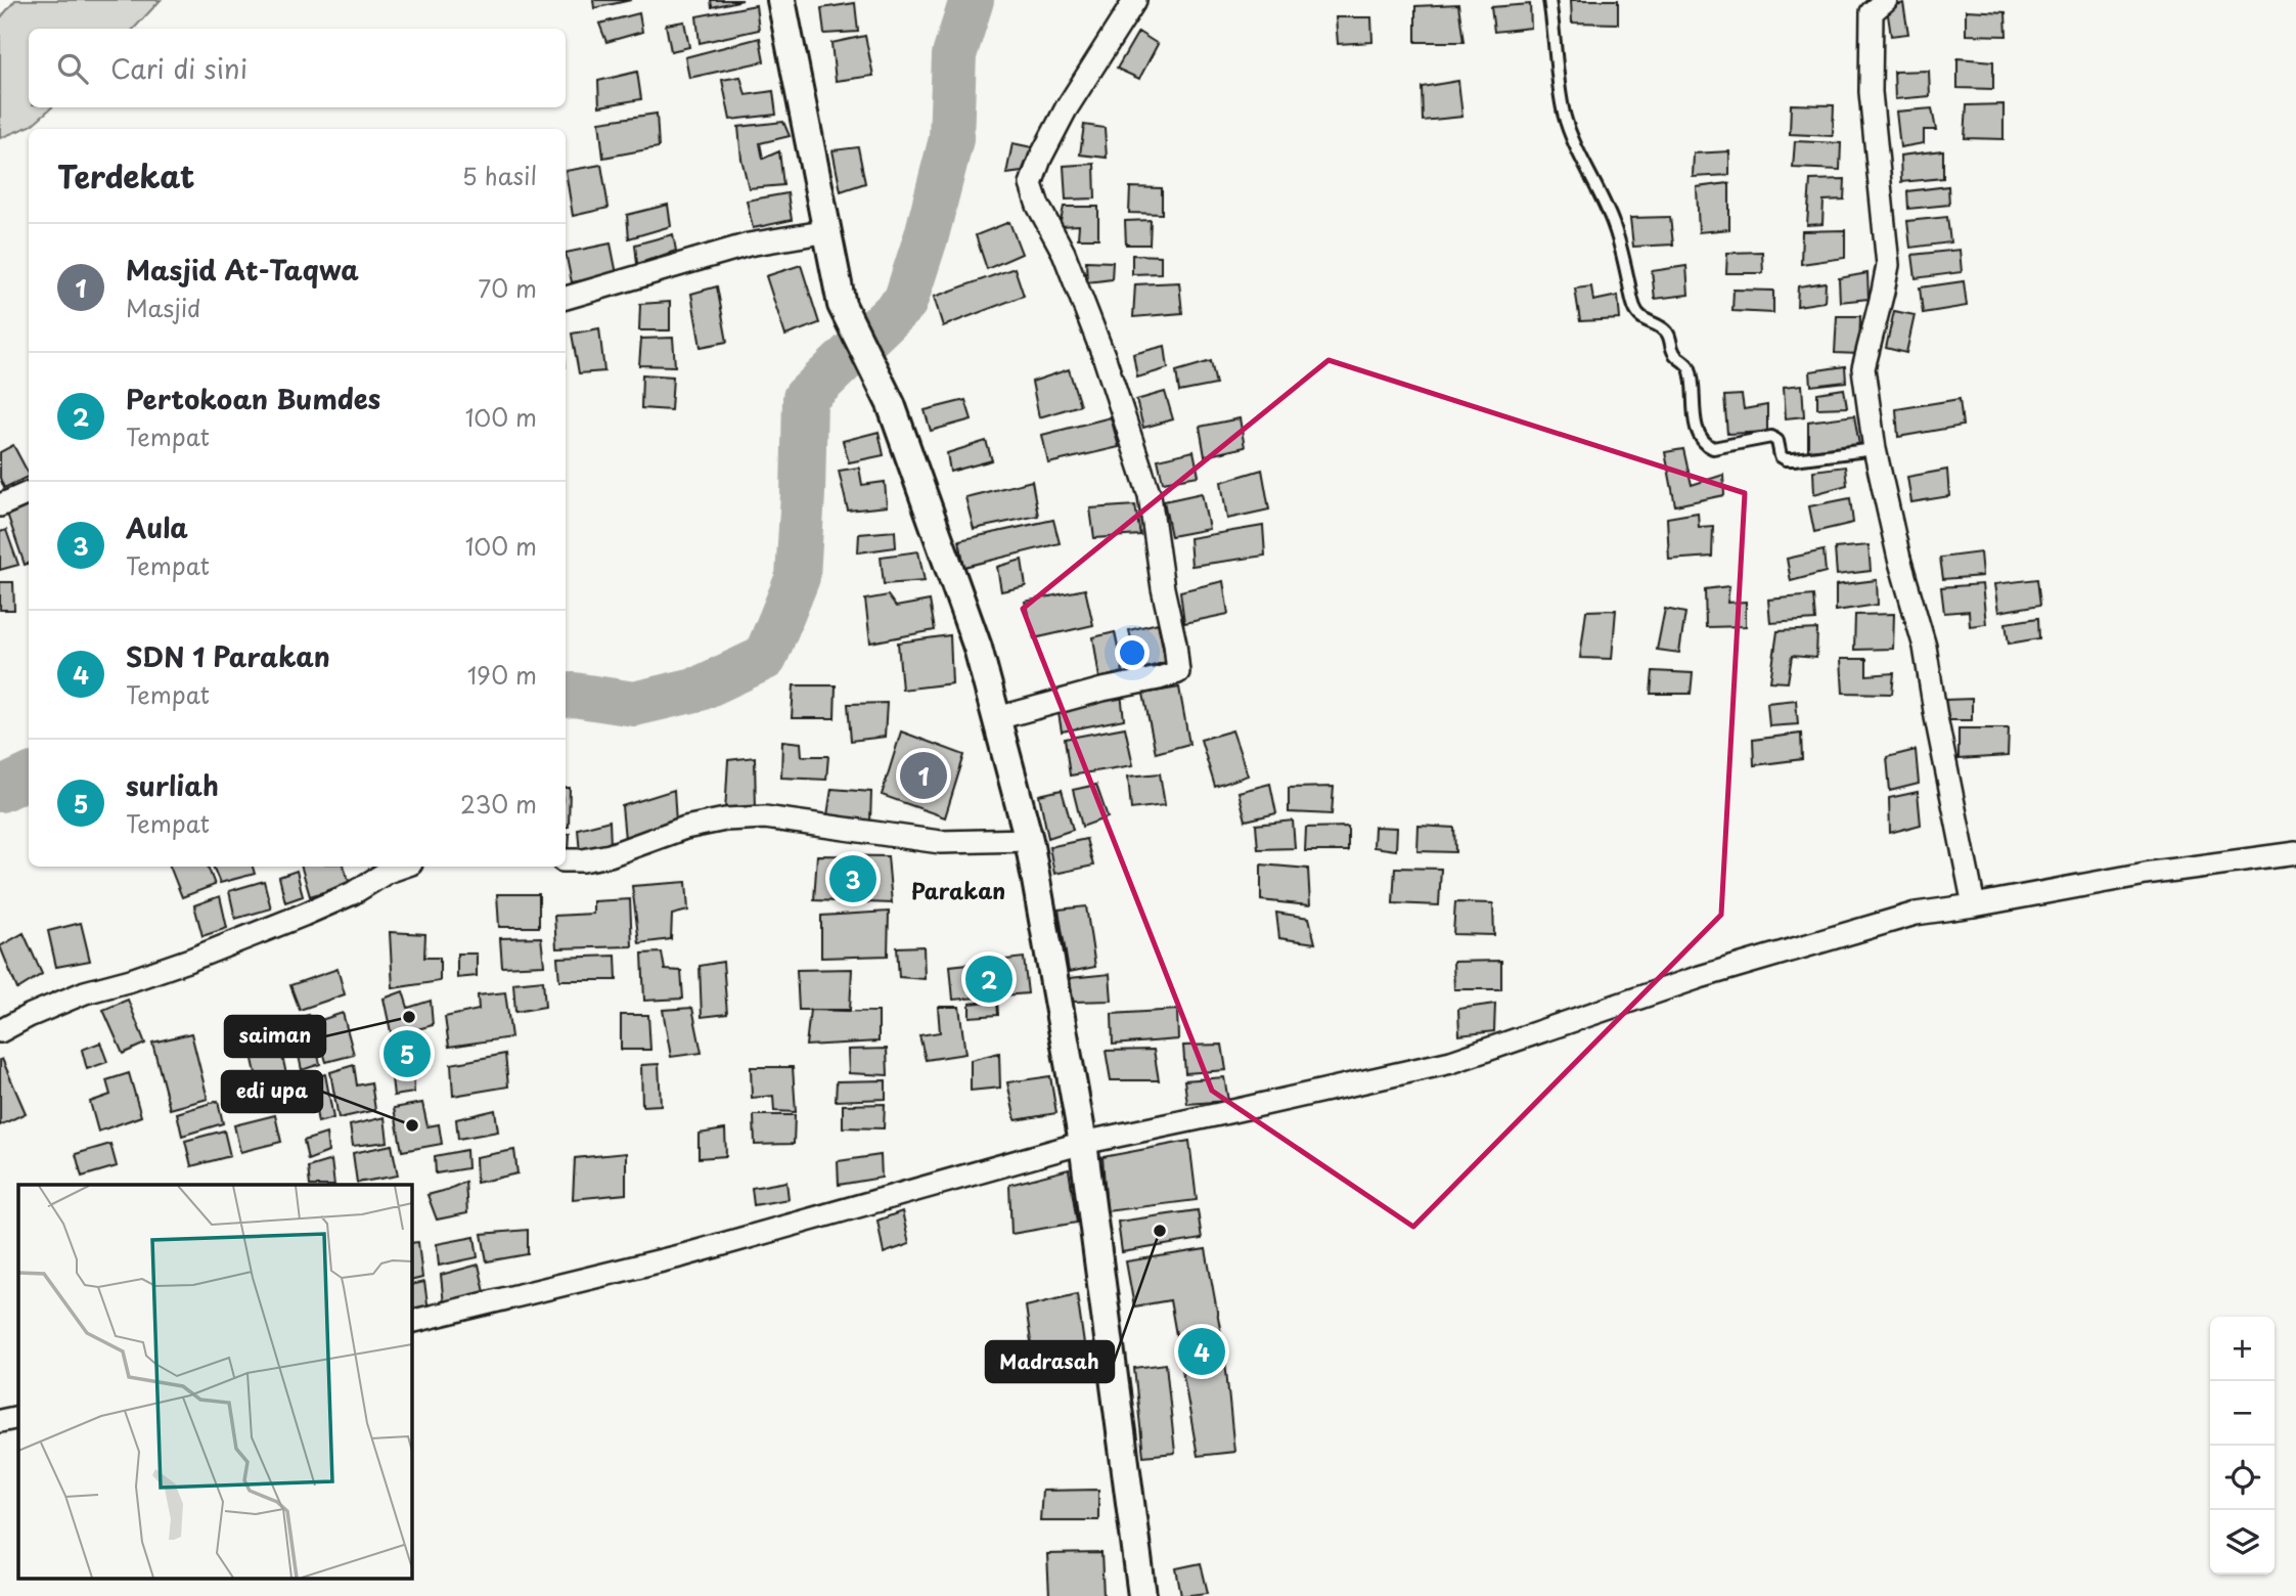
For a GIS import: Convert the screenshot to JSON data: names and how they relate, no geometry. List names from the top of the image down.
{
  "districts": ["Parakan"],
  "places": ["saiman", "edi upa", "Madrasah"],
  "page": {
    "search": "Cari di sini",
    "heading": ["Terdekat", "5 hasil"],
    "list": [
      {
        "mark": "1",
        "name": "Masjid At-Taqwa",
        "note": "Masjid",
        "value": "70 m"
      },
      {
        "mark": "2",
        "name": "Pertokoan Bumdes",
        "note": "Tempat",
        "value": "100 m"
      },
      {
        "mark": "3",
        "name": "Aula",
        "note": "Tempat",
        "value": "100 m"
      },
      {
        "mark": "4",
        "name": "SDN 1 Parakan",
        "note": "Tempat",
        "value": "190 m"
      },
      {
        "mark": "5",
        "name": "surliah",
        "note": "Tempat",
        "value": "230 m"
      }
    ],
    "pins": [
      "1",
      "3",
      "2",
      "5",
      "4"
    ],
    "map_buttons": ["+", "−"]
  }
}
